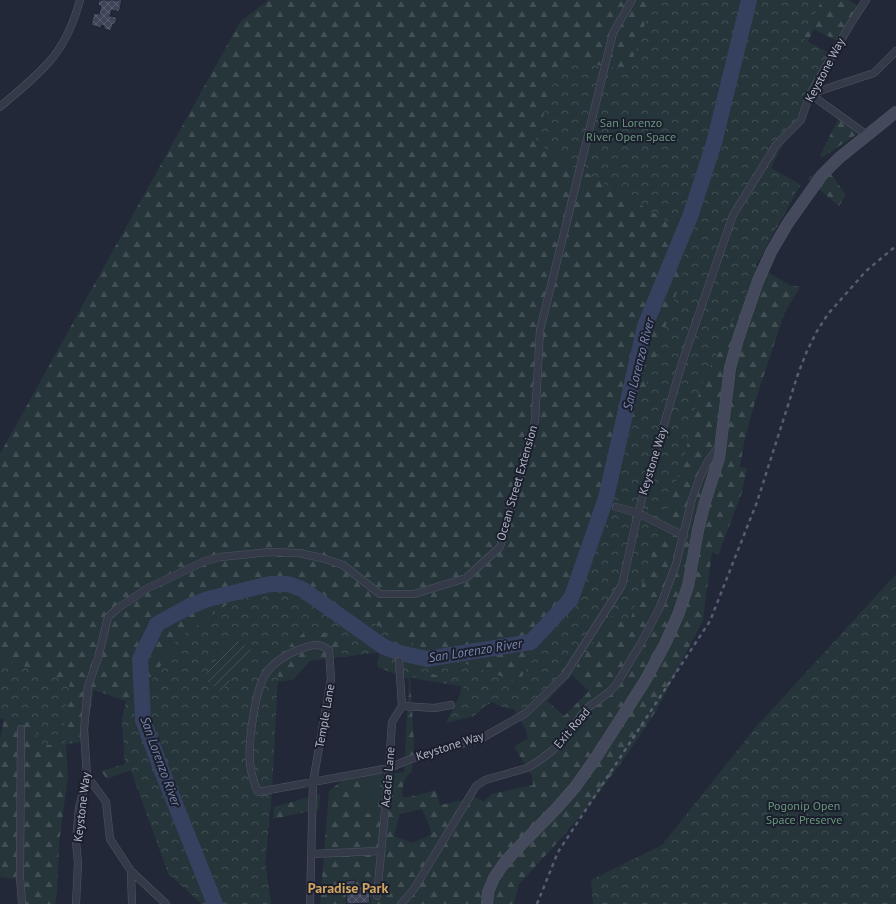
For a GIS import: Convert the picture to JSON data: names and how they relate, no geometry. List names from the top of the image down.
{
  "streets": {
    "street": [
      "Keystone Way",
      "Ocean Street Extension",
      "Temple Lane",
      "Exit Road",
      "Acacia Lane"
    ]
  },
  "crossings": [
    ["Keystone Way", "Ocean Street Extension"],
    ["Keystone Way", "Temple Lane"],
    ["Keystone Way", "Acacia Lane"]
  ],
  "districts": ["Paradise Park"],
  "water": ["San Lorenzo River"],
  "parks": ["San Lorenzo River Open Space", "Pogonip Open Space Preserve"]
}
